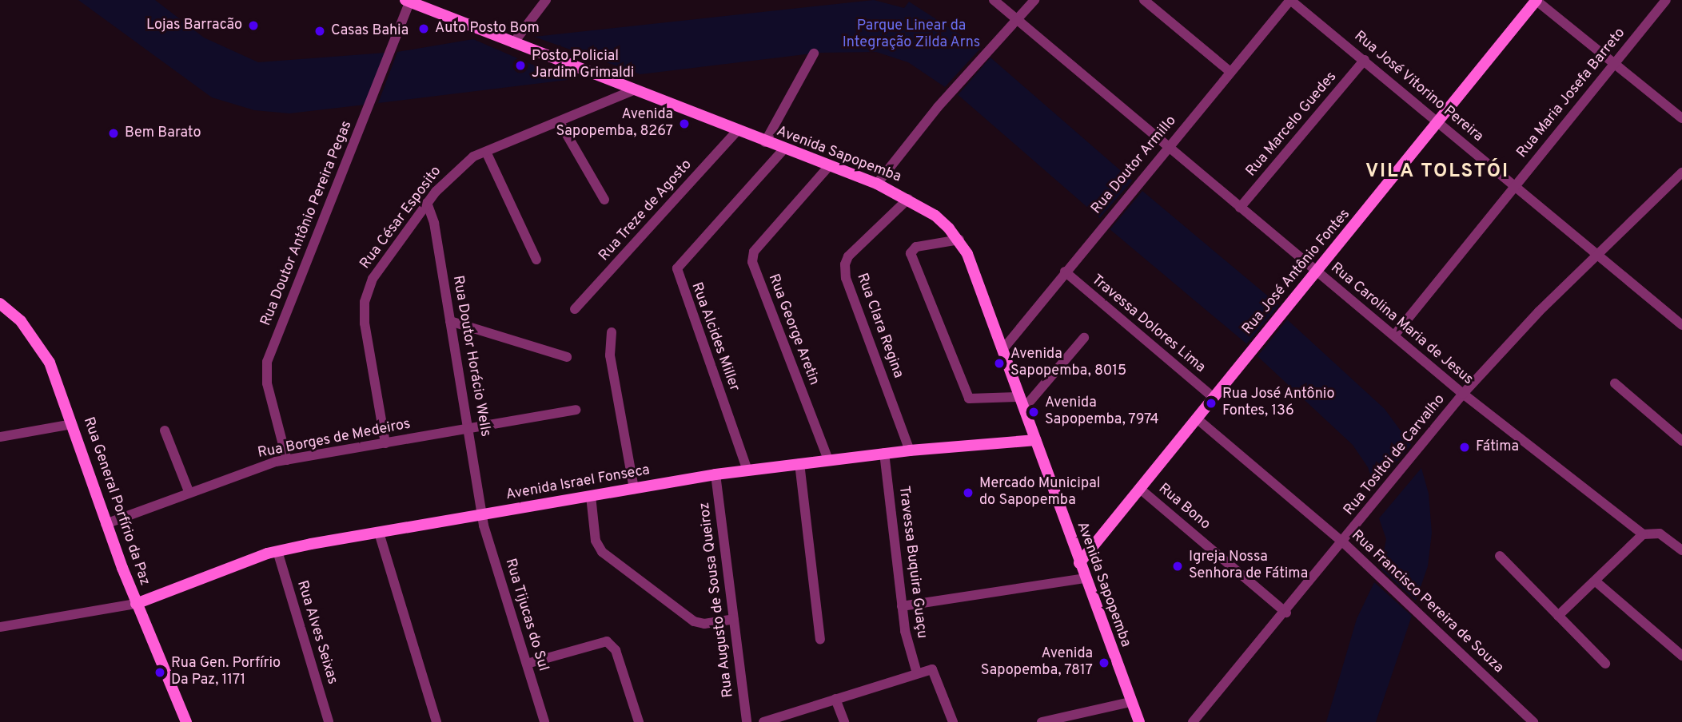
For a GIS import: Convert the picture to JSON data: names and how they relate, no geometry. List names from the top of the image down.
{
  "streets": {
    "street": [
      "Rua José Vitorino Pereira",
      "Rua Maria Josefa Barreto",
      "Rua Marcelo Guedes",
      "Avenida Sapopemba",
      "Rua Doutor Armillo",
      "Rua Treze de Agosto",
      "Rua César Esposito",
      "Rua Doutor Antônio Pereira Pegas",
      "Rua José Antônio Fontes",
      "Travessa Dolores Lima",
      "Rua Carolina Maria de Jesus",
      "Rua Clara Regina",
      "Rua George Aretin",
      "Rua Alcides Miller",
      "Rua Doutor Horácio Wells",
      "Rua Borges de Medeiros",
      "Rua Tosltoi de Carvalho",
      "Avenida Israel Fonseca",
      "Rua General Porfírio da Paz",
      "Rua Bono",
      "Travessa Buquira Guaçu",
      "Rua Augusto de Sousa Queiroz",
      "Rua Francisco Pereira de Souza",
      "Rua Tijucas do Sul",
      "Rua Alves Seixas"
    ]
  },
  "crossings": [
    ["Rua José Vitorino Pereira", "Rua Maria Josefa Barreto"],
    ["Rua José Vitorino Pereira", "Rua Marcelo Guedes"],
    ["Rua José Vitorino Pereira", "Rua Doutor Armillo"],
    ["Rua José Vitorino Pereira", "Rua José Antônio Fontes"],
    ["Rua José Vitorino Pereira", "Rua Tosltoi de Carvalho"],
    ["Rua Maria Josefa Barreto", "Rua Carolina Maria de Jesus"],
    ["Rua Marcelo Guedes", "Rua Carolina Maria de Jesus"],
    ["Avenida Sapopemba", "Rua Doutor Armillo"],
    ["Avenida Sapopemba", "Rua Treze de Agosto"],
    ["Avenida Sapopemba", "Rua César Esposito"],
    ["Avenida Sapopemba", "Rua Doutor Antônio Pereira Pegas"],
    ["Avenida Sapopemba", "Rua José Antônio Fontes"],
    ["Avenida Sapopemba", "Rua Clara Regina"],
    ["Avenida Sapopemba", "Rua George Aretin"],
    ["Avenida Sapopemba", "Rua Alcides Miller"],
    ["Avenida Sapopemba", "Avenida Israel Fonseca"],
    ["Rua Doutor Armillo", "Travessa Dolores Lima"],
    ["Rua Doutor Armillo", "Rua Carolina Maria de Jesus"],
    ["Rua César Esposito", "Rua Doutor Horácio Wells"],
    ["Rua César Esposito", "Rua Borges de Medeiros"],
    ["Rua Doutor Antônio Pereira Pegas", "Rua Borges de Medeiros"],
    ["Rua José Antônio Fontes", "Travessa Dolores Lima"],
    ["Rua José Antônio Fontes", "Rua Carolina Maria de Jesus"],
    ["Rua José Antônio Fontes", "Rua Bono"],
    ["Rua José Antônio Fontes", "Rua Francisco Pereira de Souza"],
    ["Rua Carolina Maria de Jesus", "Rua Tosltoi de Carvalho"],
    ["Rua Clara Regina", "Avenida Israel Fonseca"],
    ["Rua George Aretin", "Avenida Israel Fonseca"],
    ["Rua Alcides Miller", "Avenida Israel Fonseca"],
    ["Rua Doutor Horácio Wells", "Rua Borges de Medeiros"],
    ["Rua Doutor Horácio Wells", "Avenida Israel Fonseca"],
    ["Rua Doutor Horácio Wells", "Rua Tijucas do Sul"],
    ["Rua Borges de Medeiros", "Rua General Porfírio da Paz"],
    ["Rua Tosltoi de Carvalho", "Rua Bono"],
    ["Rua Tosltoi de Carvalho", "Rua Francisco Pereira de Souza"],
    ["Avenida Israel Fonseca", "Rua General Porfírio da Paz"],
    ["Avenida Israel Fonseca", "Travessa Buquira Guaçu"],
    ["Avenida Israel Fonseca", "Rua Augusto de Sousa Queiroz"],
    ["Avenida Israel Fonseca", "Rua Tijucas do Sul"],
    ["Avenida Israel Fonseca", "Rua Alves Seixas"]
  ],
  "districts": ["VILA TOLSTÓI"],
  "parks": ["Parque Linear da Integração Zilda Arns"],
  "places": [
    "Lojas Barracão",
    "Auto Posto Bom",
    "Casas Bahia",
    "Posto Policial Jardim Grimaldi",
    "Avenida Sapopemba, 8267",
    "Bem Barato",
    "Avenida Sapopemba, 8015",
    "Rua José Antônio Fontes, 136",
    "Avenida Sapopemba, 7974",
    "Fátima",
    "Mercado Municipal do Sapopemba",
    "Igreja Nossa Senhora de Fátima",
    "Avenida Sapopemba, 7817",
    "Rua Gen. Porfírio Da Paz, 1171"
  ]
}
